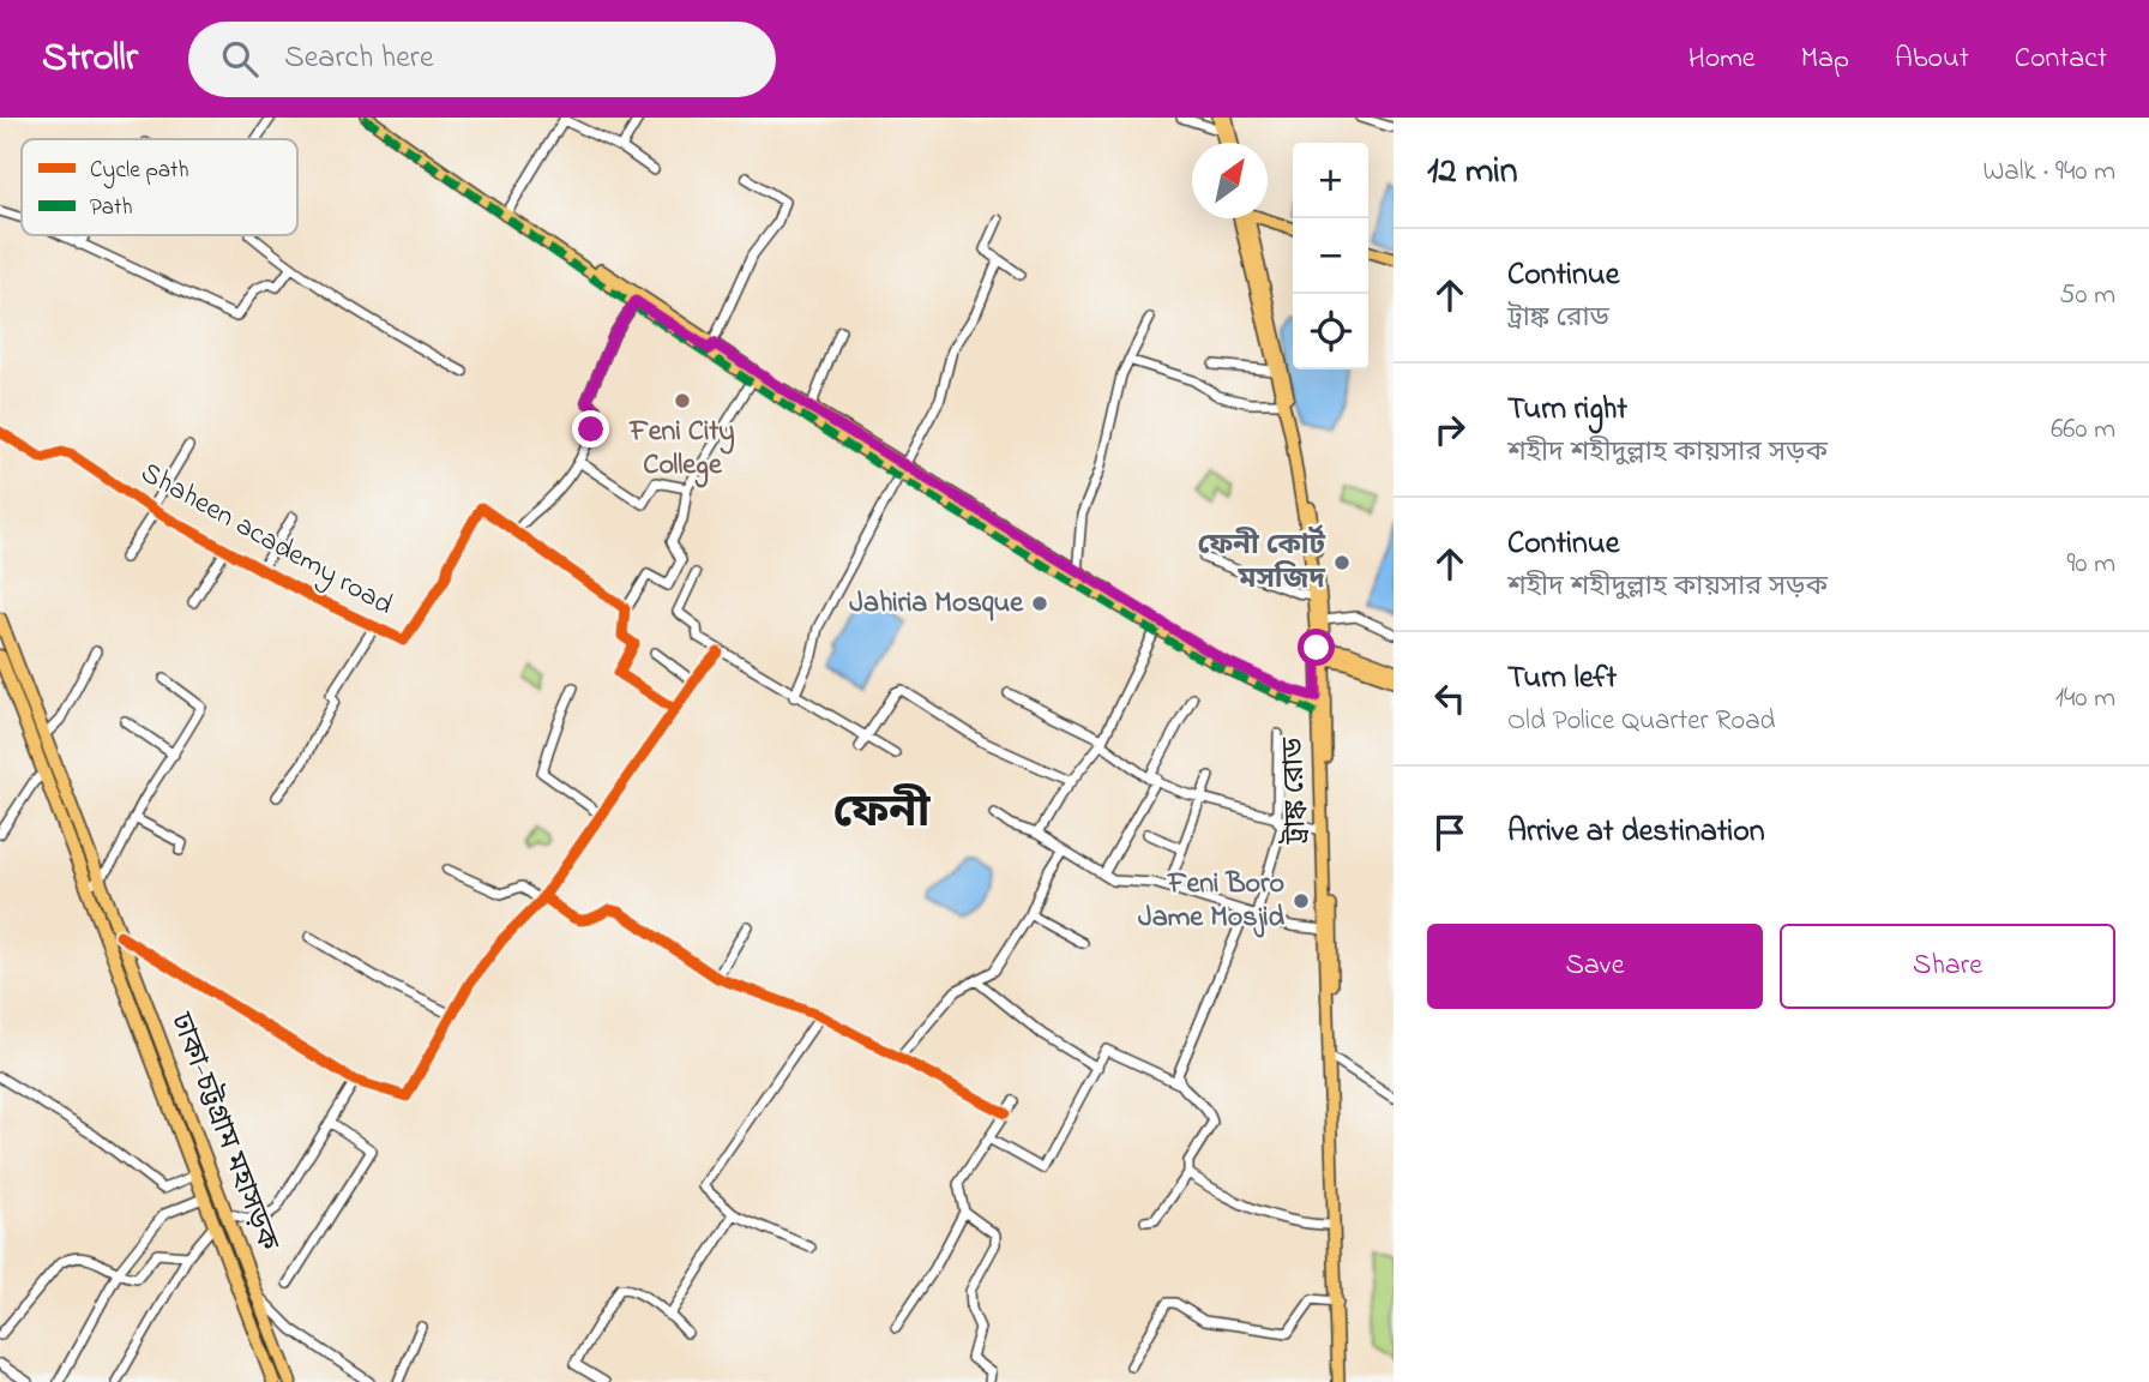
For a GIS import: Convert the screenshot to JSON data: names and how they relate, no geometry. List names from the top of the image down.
{
  "streets": {
    "highway": ["ঢাকা-চট্টগ্রাম মহাসড়ক"],
    "main road": ["ট্রাঙ্ক রোড"],
    "street": ["Shaheen academy road"]
  },
  "districts": ["ফেনী"],
  "places": [
    "Feni City College",
    "ফেনী কোর্ট মসজিদ",
    "Jahiria Mosque",
    "Feni Boro Jame Mosjid"
  ],
  "legend": ["Cycle path", "Path"],
  "north": "top right",
  "page": {
    "header": "Strollr",
    "search": "Search here",
    "nav": [
      "Home",
      "Map",
      "About",
      "Contact"
    ],
    "heading": ["12 min", "Walk · 940 m"],
    "map_buttons": ["+", "−"],
    "list": [
      ["Continue", "ট্রাঙ্ক রোড", "50 m"],
      ["Turn right", "শহীদ শহীদুল্লাহ কায়সার সড়ক", "660 m"],
      ["Continue", "শহীদ শহীদুল্লাহ কায়সার সড়ক", "90 m"],
      ["Turn left", "Old Police Quarter Road", "140 m"],
      "Arrive at destination"
    ],
    "buttons": ["Save", "Share"]
  }
}
